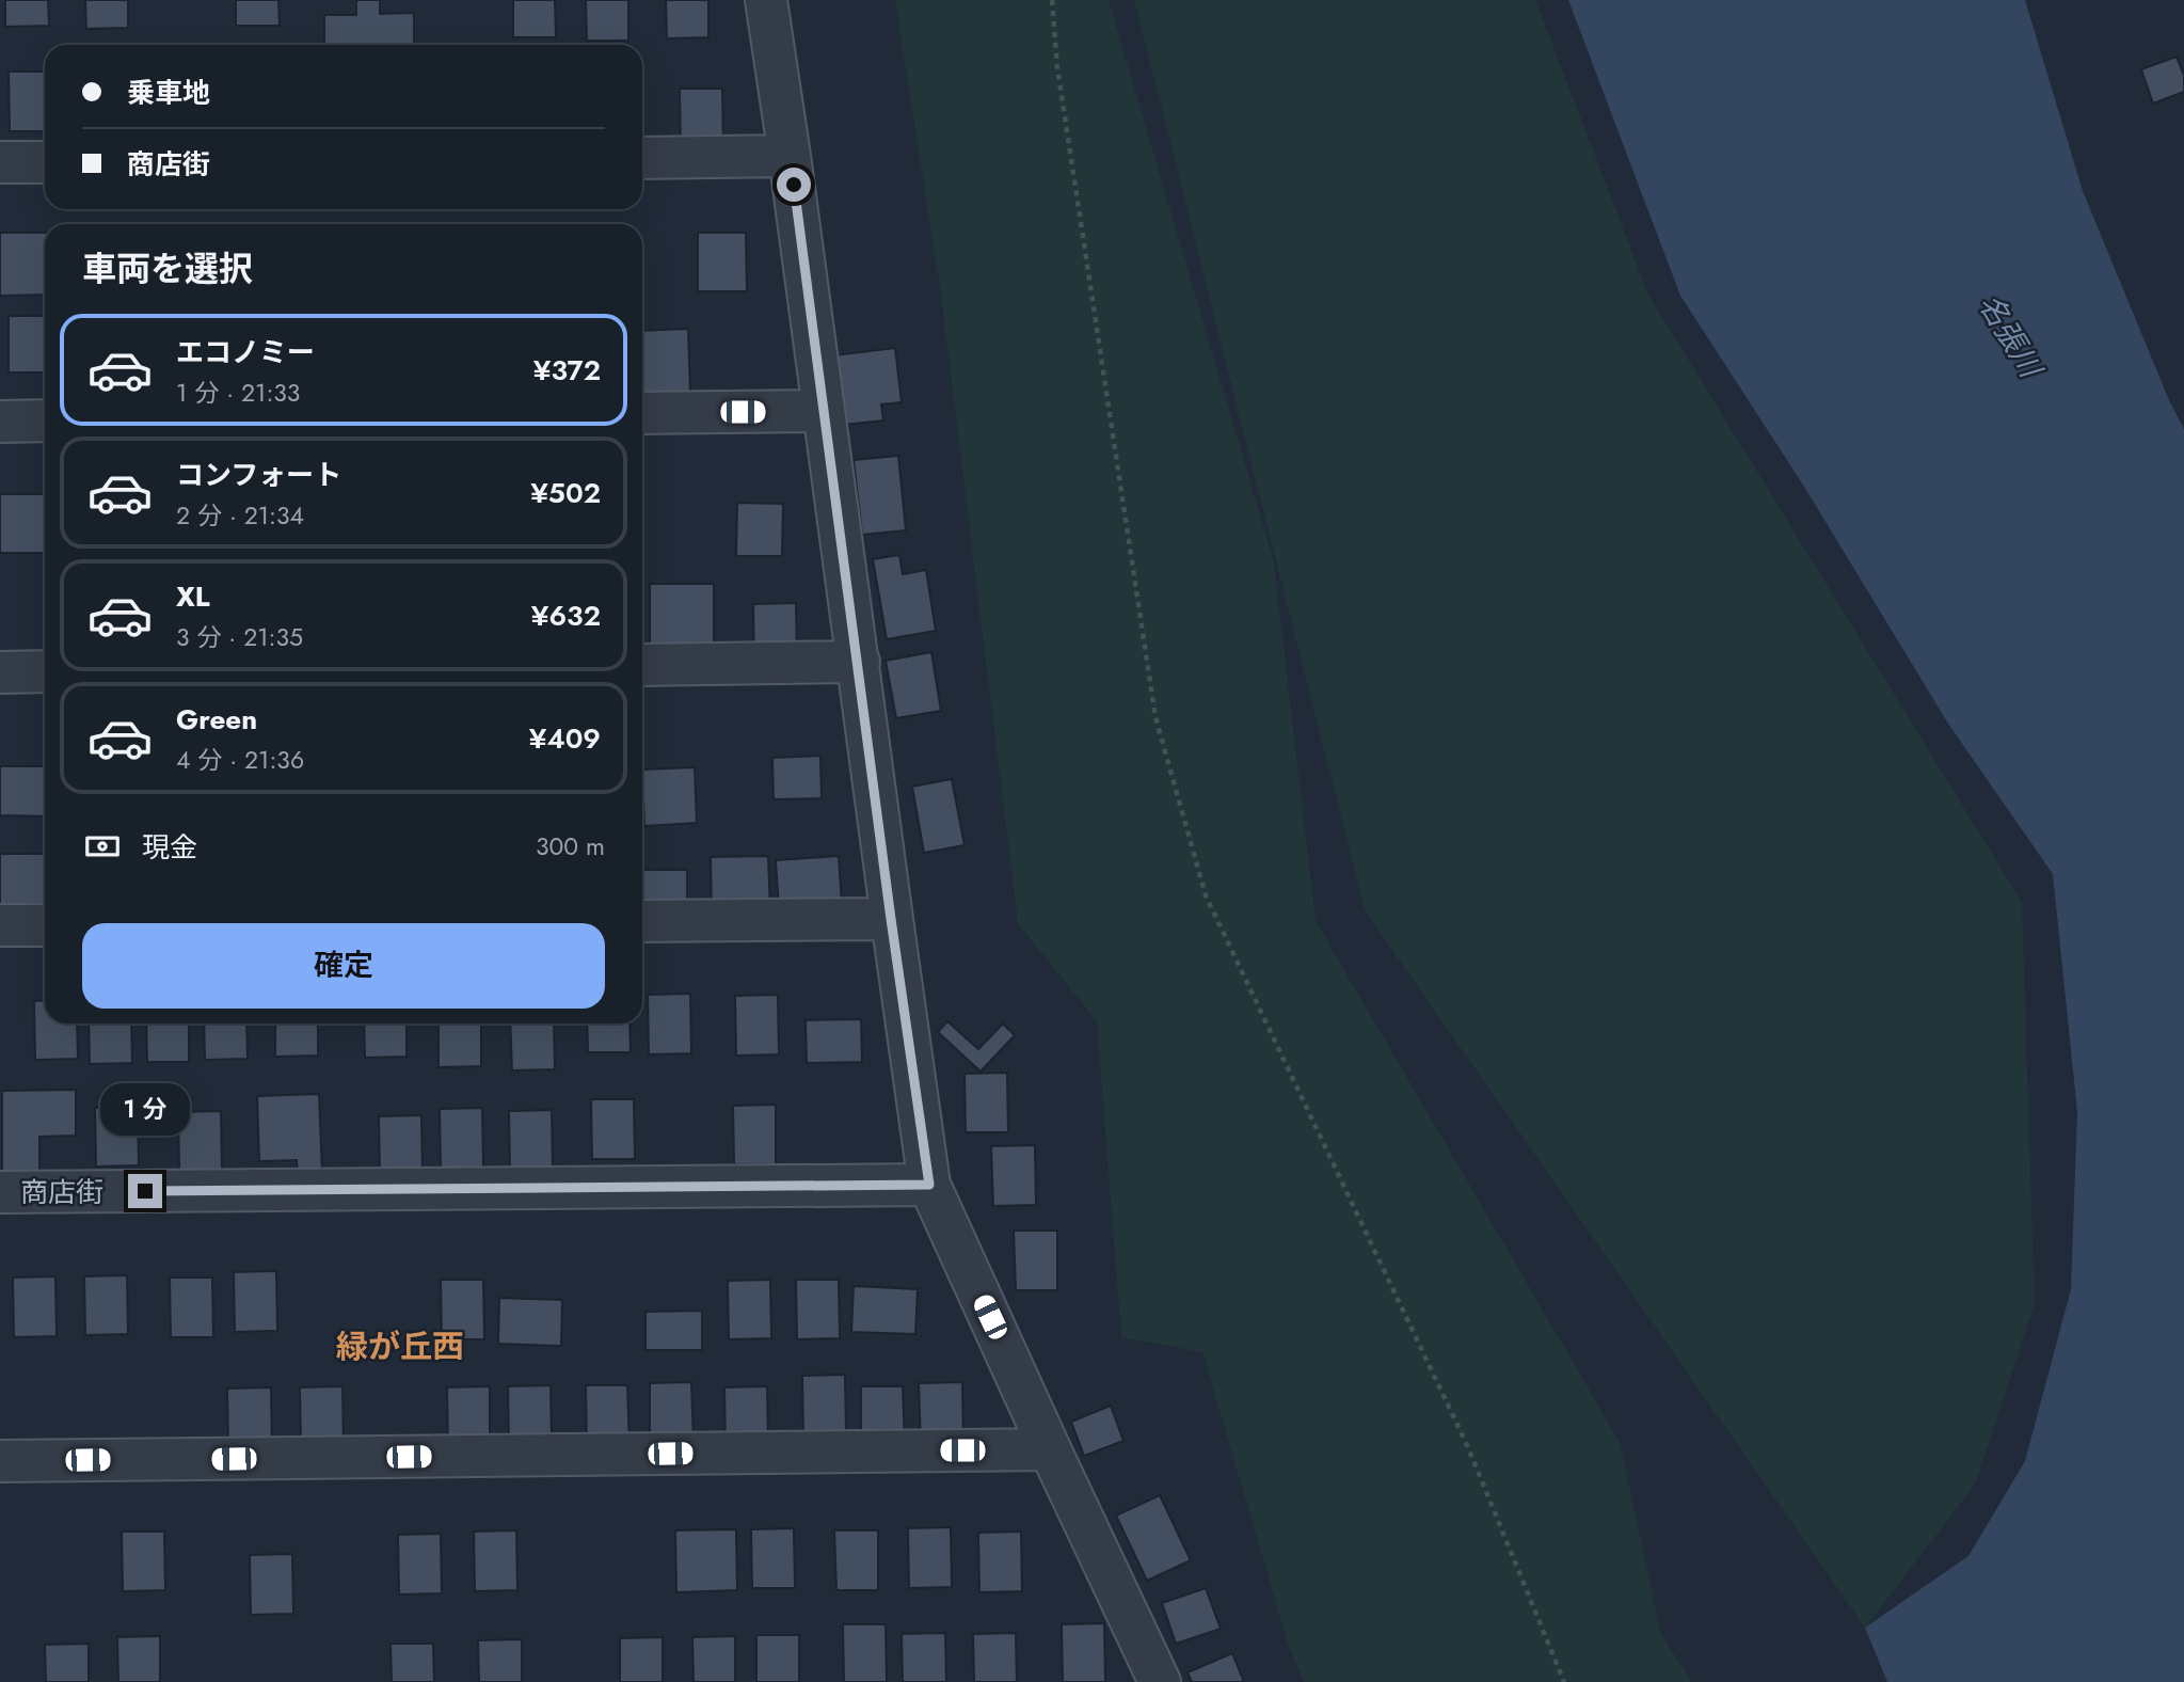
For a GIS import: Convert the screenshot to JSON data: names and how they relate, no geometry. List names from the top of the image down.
{
  "streets": {
    "street": ["商店街"]
  },
  "districts": ["緑が丘西"],
  "water": ["名張川"],
  "page": {
    "banner": ["乗車地", "商店街"],
    "heading": "車両を選択",
    "list": [
      {
        "name": "エコノミー",
        "note": "1 分 · 21:33",
        "value": "¥372"
      },
      {
        "name": "コンフォート",
        "note": "2 分 · 21:34",
        "value": "¥502"
      },
      {
        "name": "XL",
        "note": "3 分 · 21:35",
        "value": "¥632"
      },
      {
        "name": "Green",
        "note": "4 分 · 21:36",
        "value": "¥409"
      }
    ],
    "pay": ["現金", "300 m"],
    "buttons": "確定",
    "bubble": "1 分"
  }
}
